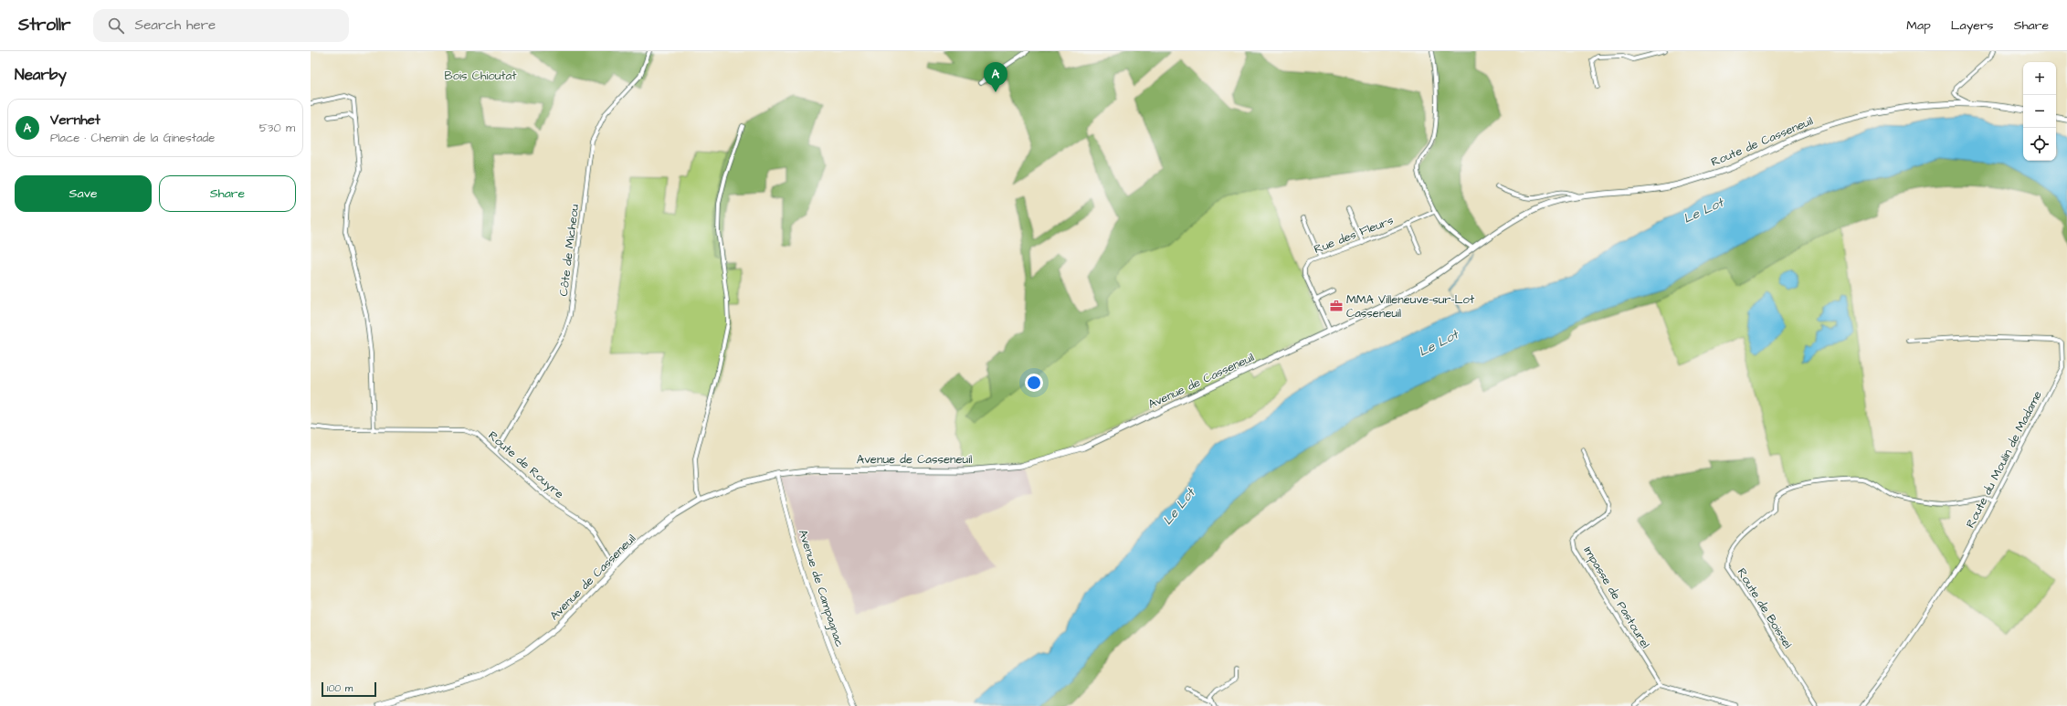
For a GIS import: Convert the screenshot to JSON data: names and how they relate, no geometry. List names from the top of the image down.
{
  "streets": {
    "main road": ["Route de Casseneuil", "Avenue de Casseneuil"],
    "street": [
      "Rue des Fleurs",
      "Côte de Micheou",
      "Route du Moulin de Madame",
      "Route de Rouyre",
      "Avenue de Campagnac",
      "Impasse de Pastourel",
      "Route de Boissel"
    ]
  },
  "crossings": [
    ["Route de Casseneuil", "Avenue de Casseneuil"],
    ["Rue des Fleurs", "Avenue de Casseneuil"],
    ["Côte de Micheou", "Route de Rouyre"],
    ["Avenue de Casseneuil", "Route de Rouyre"],
    ["Avenue de Casseneuil", "Avenue de Campagnac"],
    ["Route du Moulin de Madame", "Route de Boissel"]
  ],
  "water": ["Le Lot"],
  "parks": ["Bois Chioutat"],
  "places": {
    "office": ["MMA Villeneuve-sur-Lot Casseneuil"]
  },
  "scale_bar": "100 m",
  "page": {
    "header": "Strollr",
    "search": "Search here",
    "nav": ["Map", "Layers", "Share"],
    "heading": "Nearby",
    "map_buttons": ["+", "−"],
    "pins": "A",
    "list": [
      {
        "mark": "A",
        "name": "Vernhet",
        "note": "Place · Chemin de la Ginestade",
        "value": "530 m"
      }
    ],
    "buttons": ["Save", "Share"],
    "scale": "100 m"
  }
}
